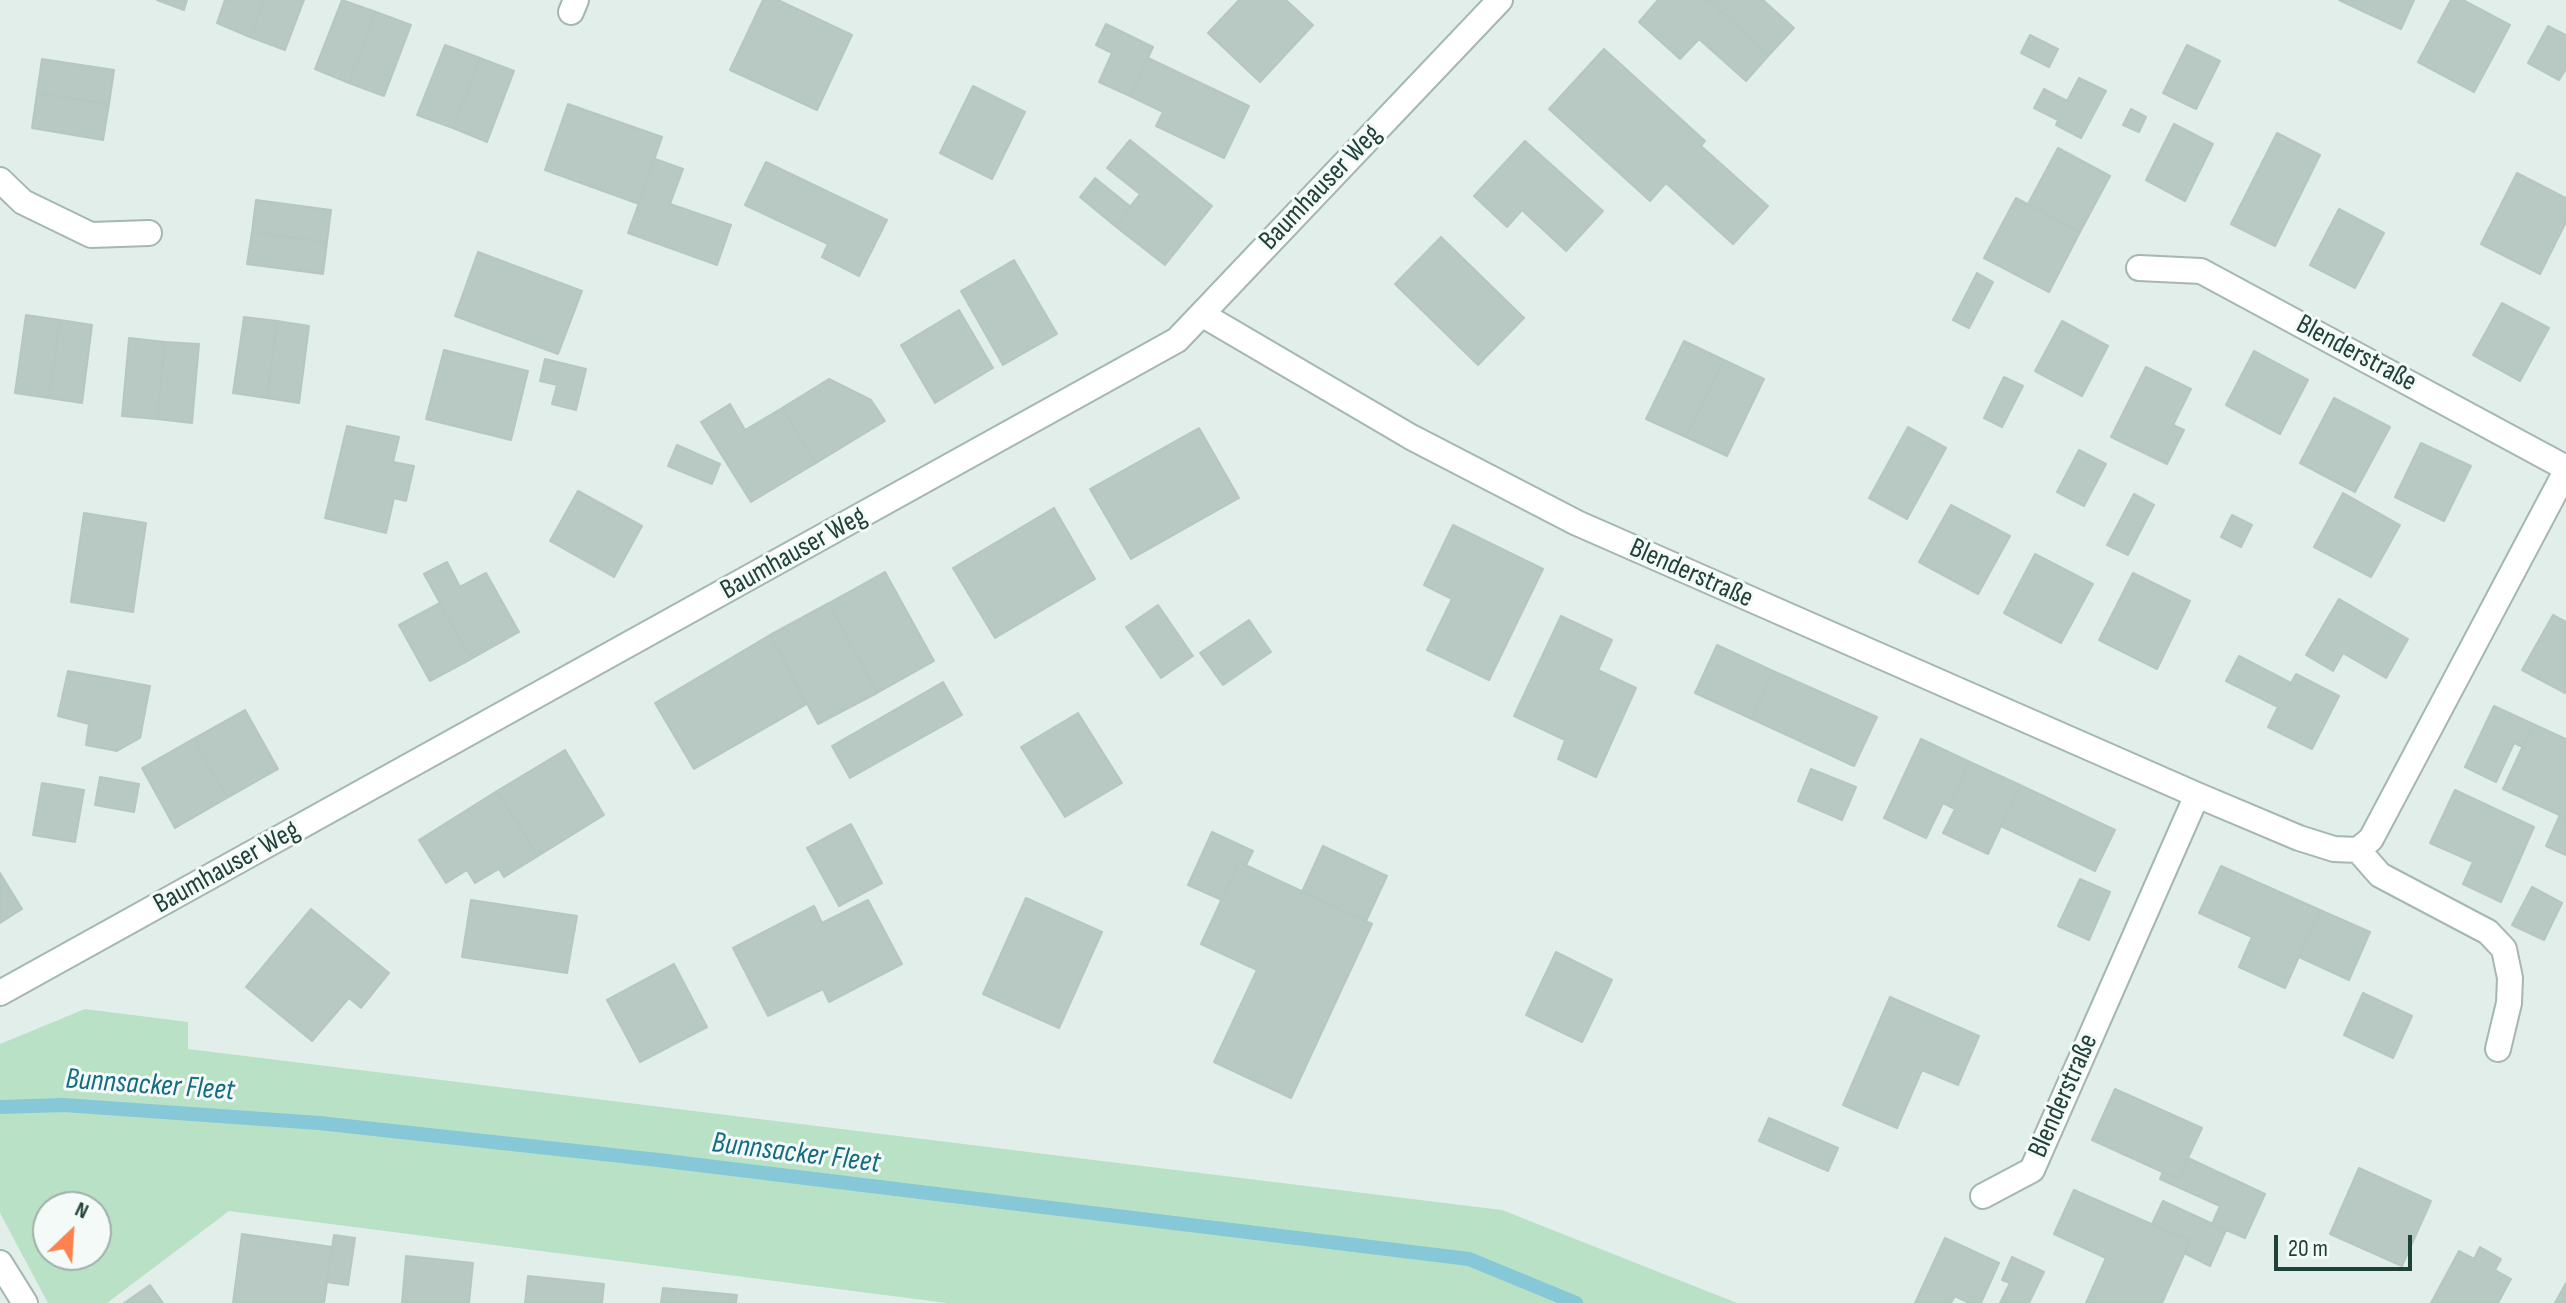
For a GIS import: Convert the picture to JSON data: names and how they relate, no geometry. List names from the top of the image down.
{
  "streets": {
    "street": ["Baumhauser Weg", "Blenderstraße"]
  },
  "crossings": [
    ["Baumhauser Weg", "Blenderstraße"]
  ],
  "water": ["Bunnsacker Fleet"],
  "scale_bar": "20 m",
  "north": "top right"
}
